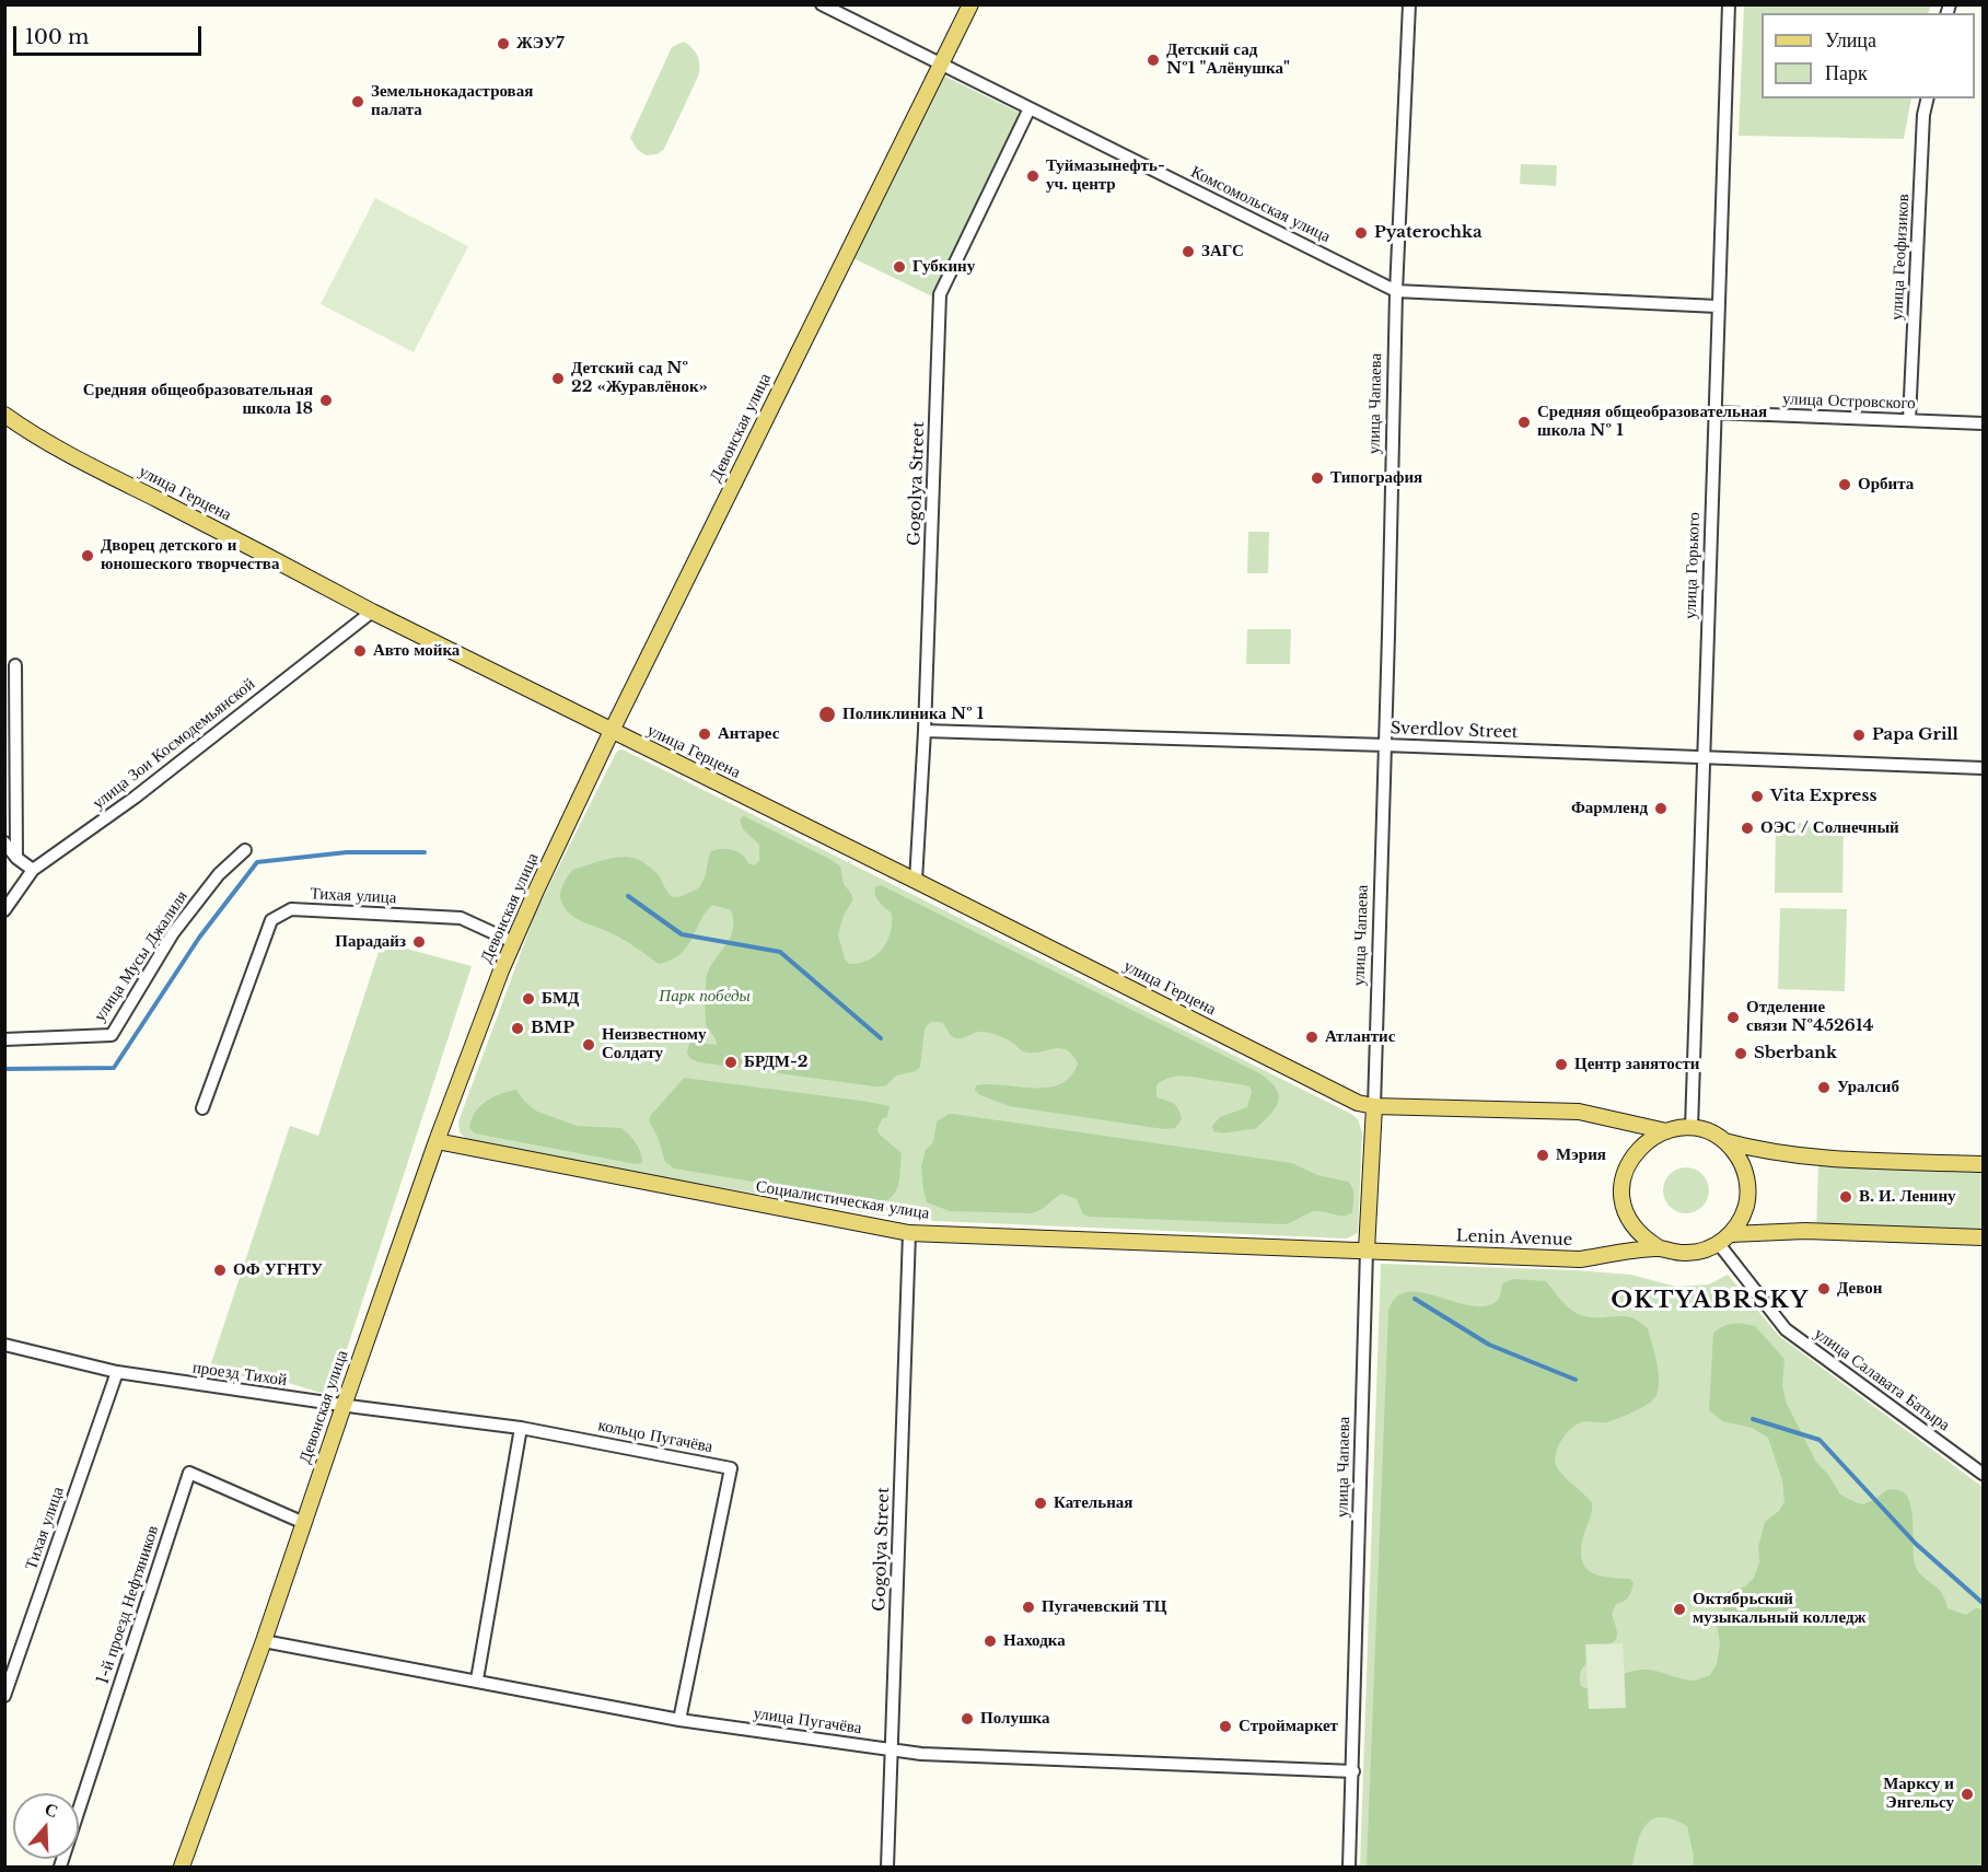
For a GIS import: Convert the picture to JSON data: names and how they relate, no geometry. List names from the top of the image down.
{
  "streets": {
    "main road": [
      "улица Чапаева",
      "Девонская улица",
      "улица Герцена",
      "Социалистическая улица",
      "Lenin Avenue"
    ],
    "street": [
      "Комсомольская улица",
      "улица Геофизиков",
      "улица Островского",
      "Gogolya Street",
      "улица Горького",
      "Sverdlov Street",
      "улица Зои Космодемьянской",
      "Тихая улица",
      "улица Мусы Джалиля",
      "проезд Тихой",
      "улица Салавата Батыра",
      "кольцо Пугачёва",
      "1-й проезд Нефтяников",
      "улица Пугачёва"
    ]
  },
  "crossings": [
    ["Комсомольская улица", "улица Чапаева"],
    ["Комсомольская улица", "Девонская улица"],
    ["Комсомольская улица", "Gogolya Street"],
    ["Комсомольская улица", "улица Горького"],
    ["улица Геофизиков", "улица Островского"],
    ["улица Островского", "улица Горького"],
    ["улица Чапаева", "улица Герцена"],
    ["улица Чапаева", "Sverdlov Street"],
    ["улица Чапаева", "Социалистическая улица"],
    ["улица Чапаева", "Lenin Avenue"],
    ["улица Чапаева", "улица Пугачёва"],
    ["Девонская улица", "улица Герцена"],
    ["Девонская улица", "Тихая улица"],
    ["Девонская улица", "Социалистическая улица"],
    ["Девонская улица", "проезд Тихой"],
    ["Девонская улица", "кольцо Пугачёва"],
    ["Девонская улица", "1-й проезд Нефтяников"],
    ["Девонская улица", "улица Пугачёва"],
    ["Gogolya Street", "улица Герцена"],
    ["Gogolya Street", "Sverdlov Street"],
    ["Gogolya Street", "Социалистическая улица"],
    ["Gogolya Street", "улица Пугачёва"],
    ["улица Герцена", "улица Зои Космодемьянской"],
    ["улица Горького", "Sverdlov Street"],
    ["улица Горького", "Lenin Avenue"],
    ["улица Горького", "улица Салавата Батыра"],
    ["Тихая улица", "проезд Тихой"],
    ["Социалистическая улица", "Lenin Avenue"],
    ["Lenin Avenue", "улица Салавата Батыра"],
    ["проезд Тихой", "кольцо Пугачёва"],
    ["кольцо Пугачёва", "улица Пугачёва"]
  ],
  "districts": ["OKTYABRSKY"],
  "parks": ["Парк победы"],
  "places": [
    "ЖЭУ7",
    "Детский сад №1 \"Алёнушка\"",
    "Земельнокадастровая палата",
    "Туймазынефть- уч. центр",
    "Pyaterochka",
    "ЗАГС",
    "Губкину",
    "Детский сад № 22 «Журавлёнок»",
    "Средняя общеобразовательная школа 18",
    "Средняя общеобразовательная школа № 1",
    "Типография",
    "Орбита",
    "Дворец детского и юношеского творчества",
    "Авто мойка",
    "Поликлиника № 1",
    "Антарес",
    "Papa Grill",
    "Vita Express",
    "Фармленд",
    "ОЭС / Солнечный",
    "Парадайз",
    "БМД",
    "Отделение связи №452614",
    "BMP",
    "Атлантис",
    "Неизвестному Солдату",
    "Sberbank",
    "БРДМ-2",
    "Центр занятости",
    "Уралсиб",
    "Мэрия",
    "В. И. Ленину",
    "ОФ УГНТУ",
    "Девон",
    "Кательная",
    "Пугачевский ТЦ",
    "Октябрьский музыкальный колледж",
    "Находка",
    "Полушка",
    "Строймаркет",
    "Марксу и Энгельсу"
  ],
  "legend": ["Улица", "Парк"],
  "scale_bar": "100 m",
  "north": "top"
}
